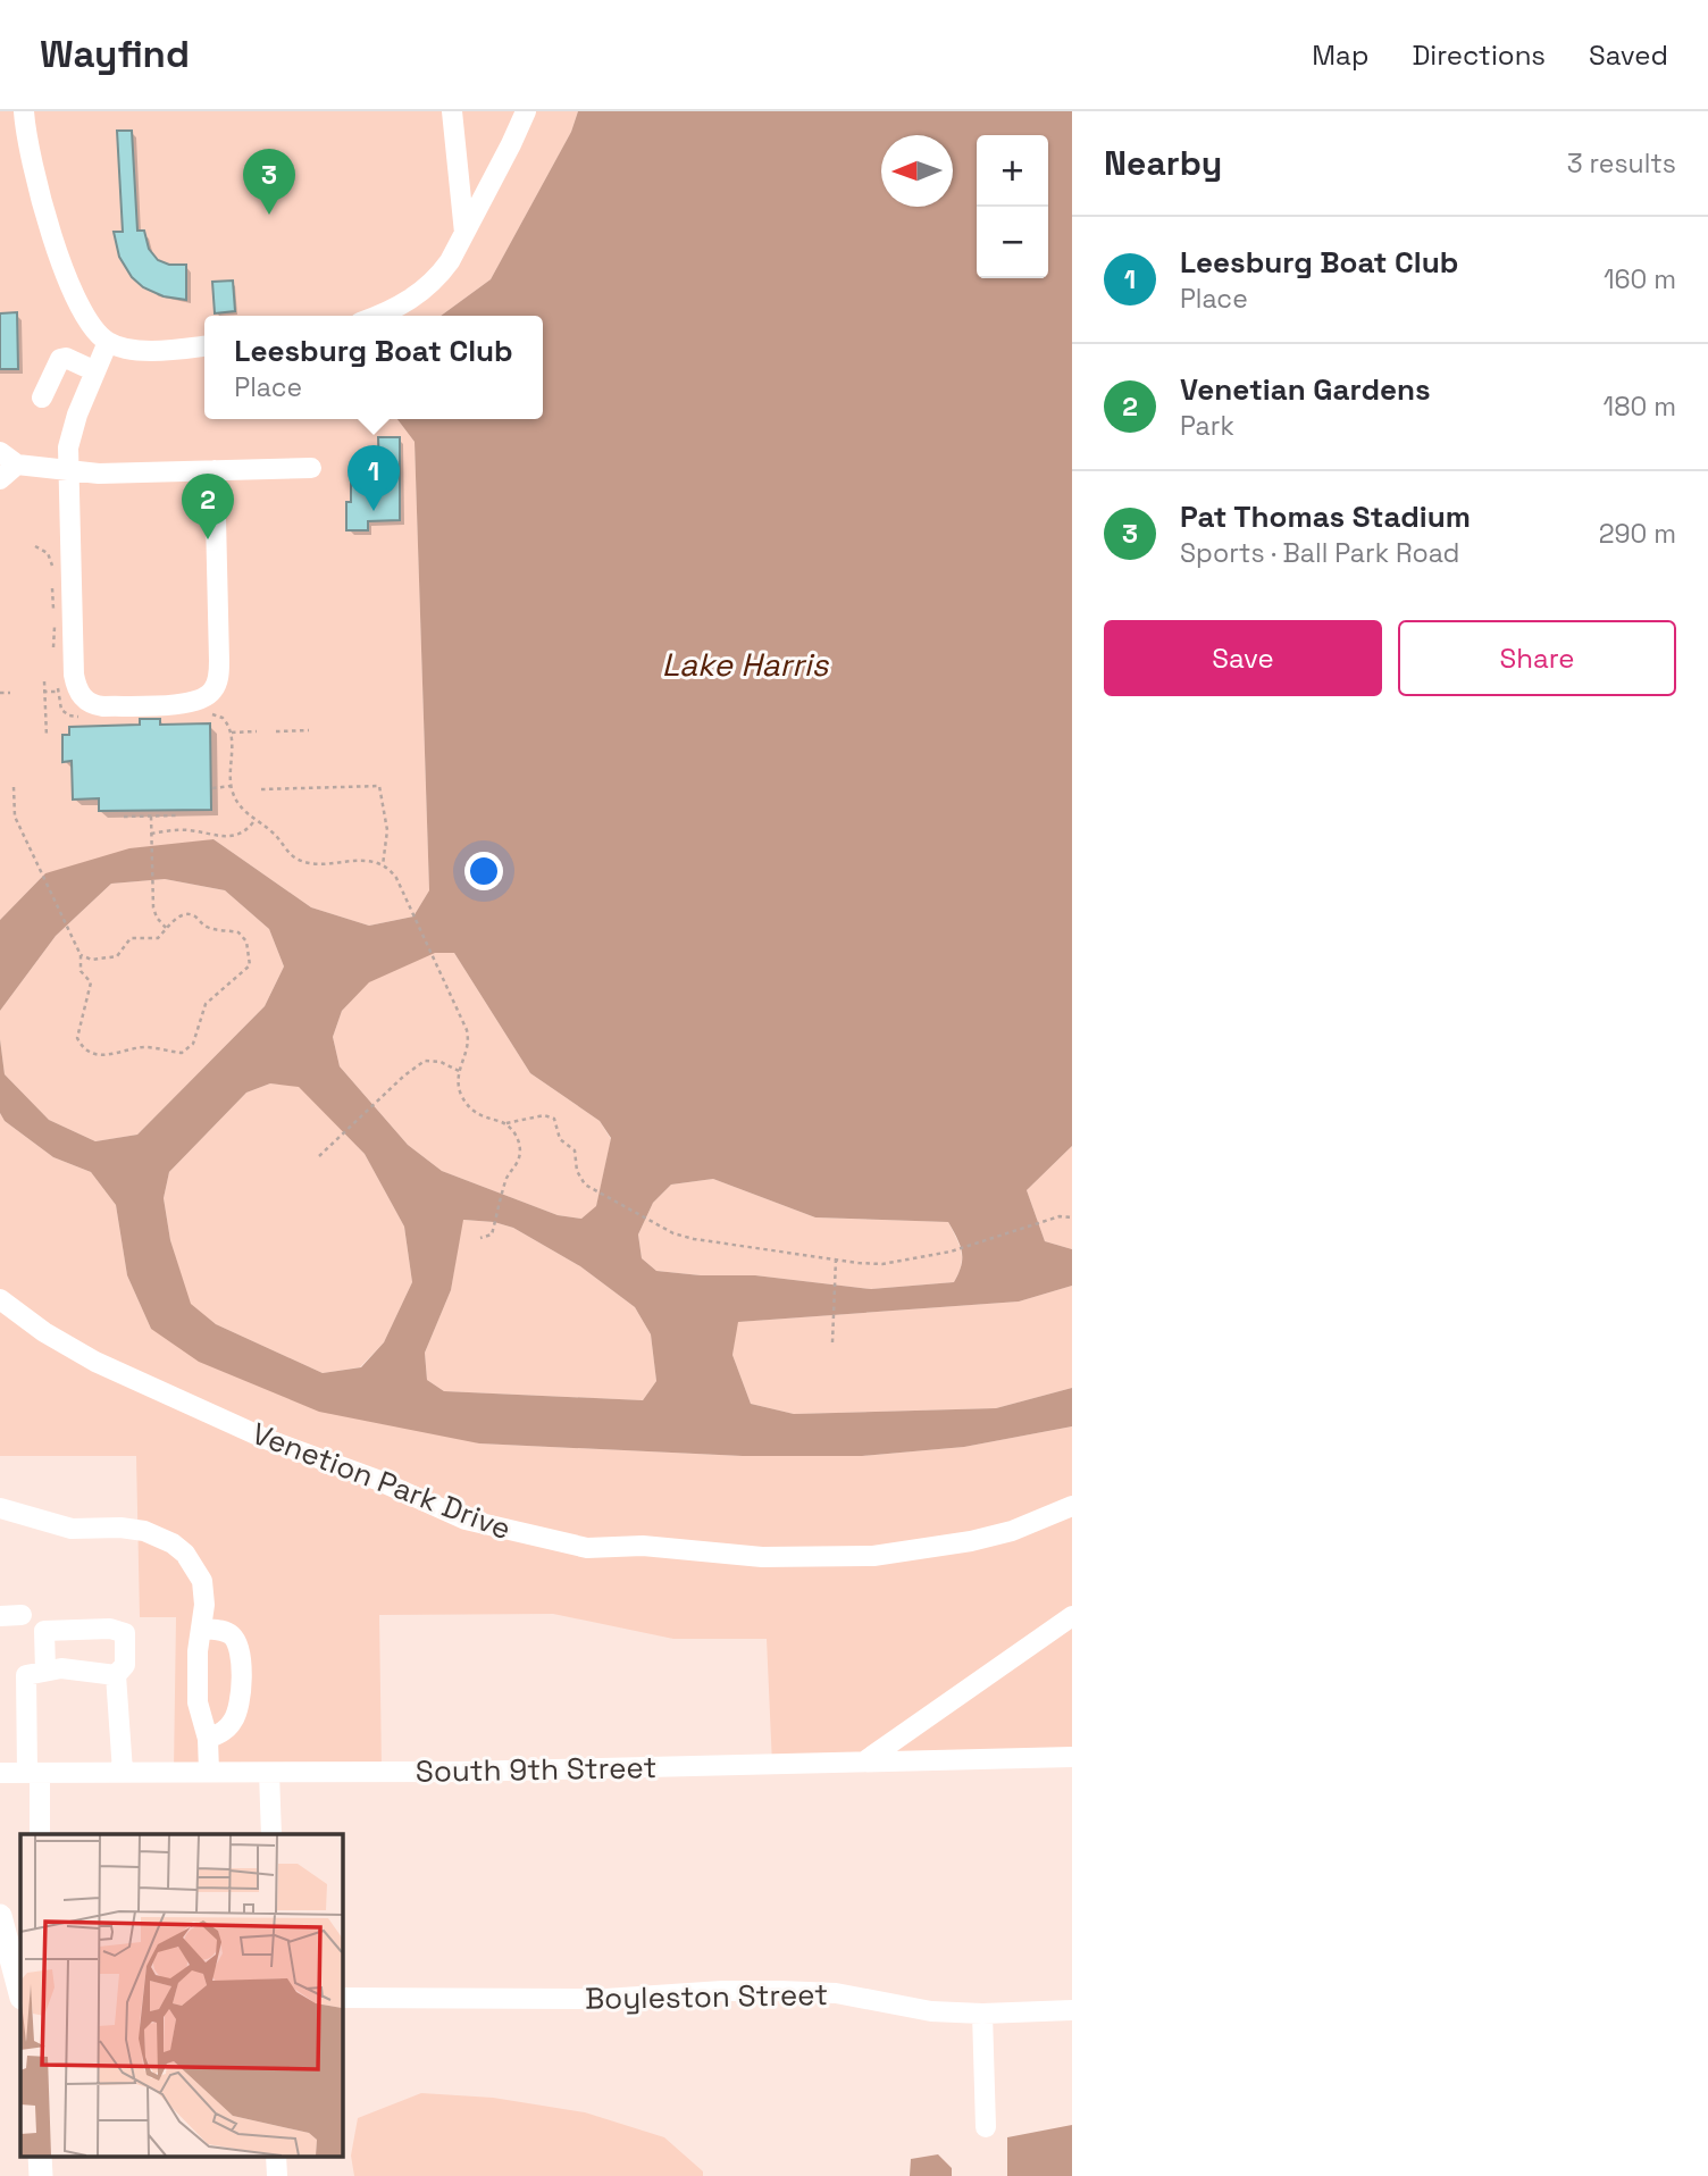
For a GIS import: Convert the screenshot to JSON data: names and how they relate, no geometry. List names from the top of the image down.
{
  "streets": {
    "street": ["Venetion Park Drive", "South 9th Street", "Boyleston Street"]
  },
  "water": ["Lake Harris"],
  "north": "left",
  "page": {
    "header": "Wayfind",
    "nav": ["Map", "Directions", "Saved"],
    "heading": ["Nearby", "3 results"],
    "map_buttons": ["+", "−"],
    "pins": ["3", "1", "2"],
    "list": [
      {
        "mark": "1",
        "name": "Leesburg Boat Club",
        "note": "Place",
        "value": "160 m"
      },
      {
        "mark": "2",
        "name": "Venetian Gardens",
        "note": "Park",
        "value": "180 m"
      },
      {
        "mark": "3",
        "name": "Pat Thomas Stadium",
        "note": "Sports · Ball Park Road",
        "value": "290 m"
      }
    ],
    "popup": ["Leesburg Boat Club", "Place"],
    "buttons": ["Save", "Share"]
  }
}
